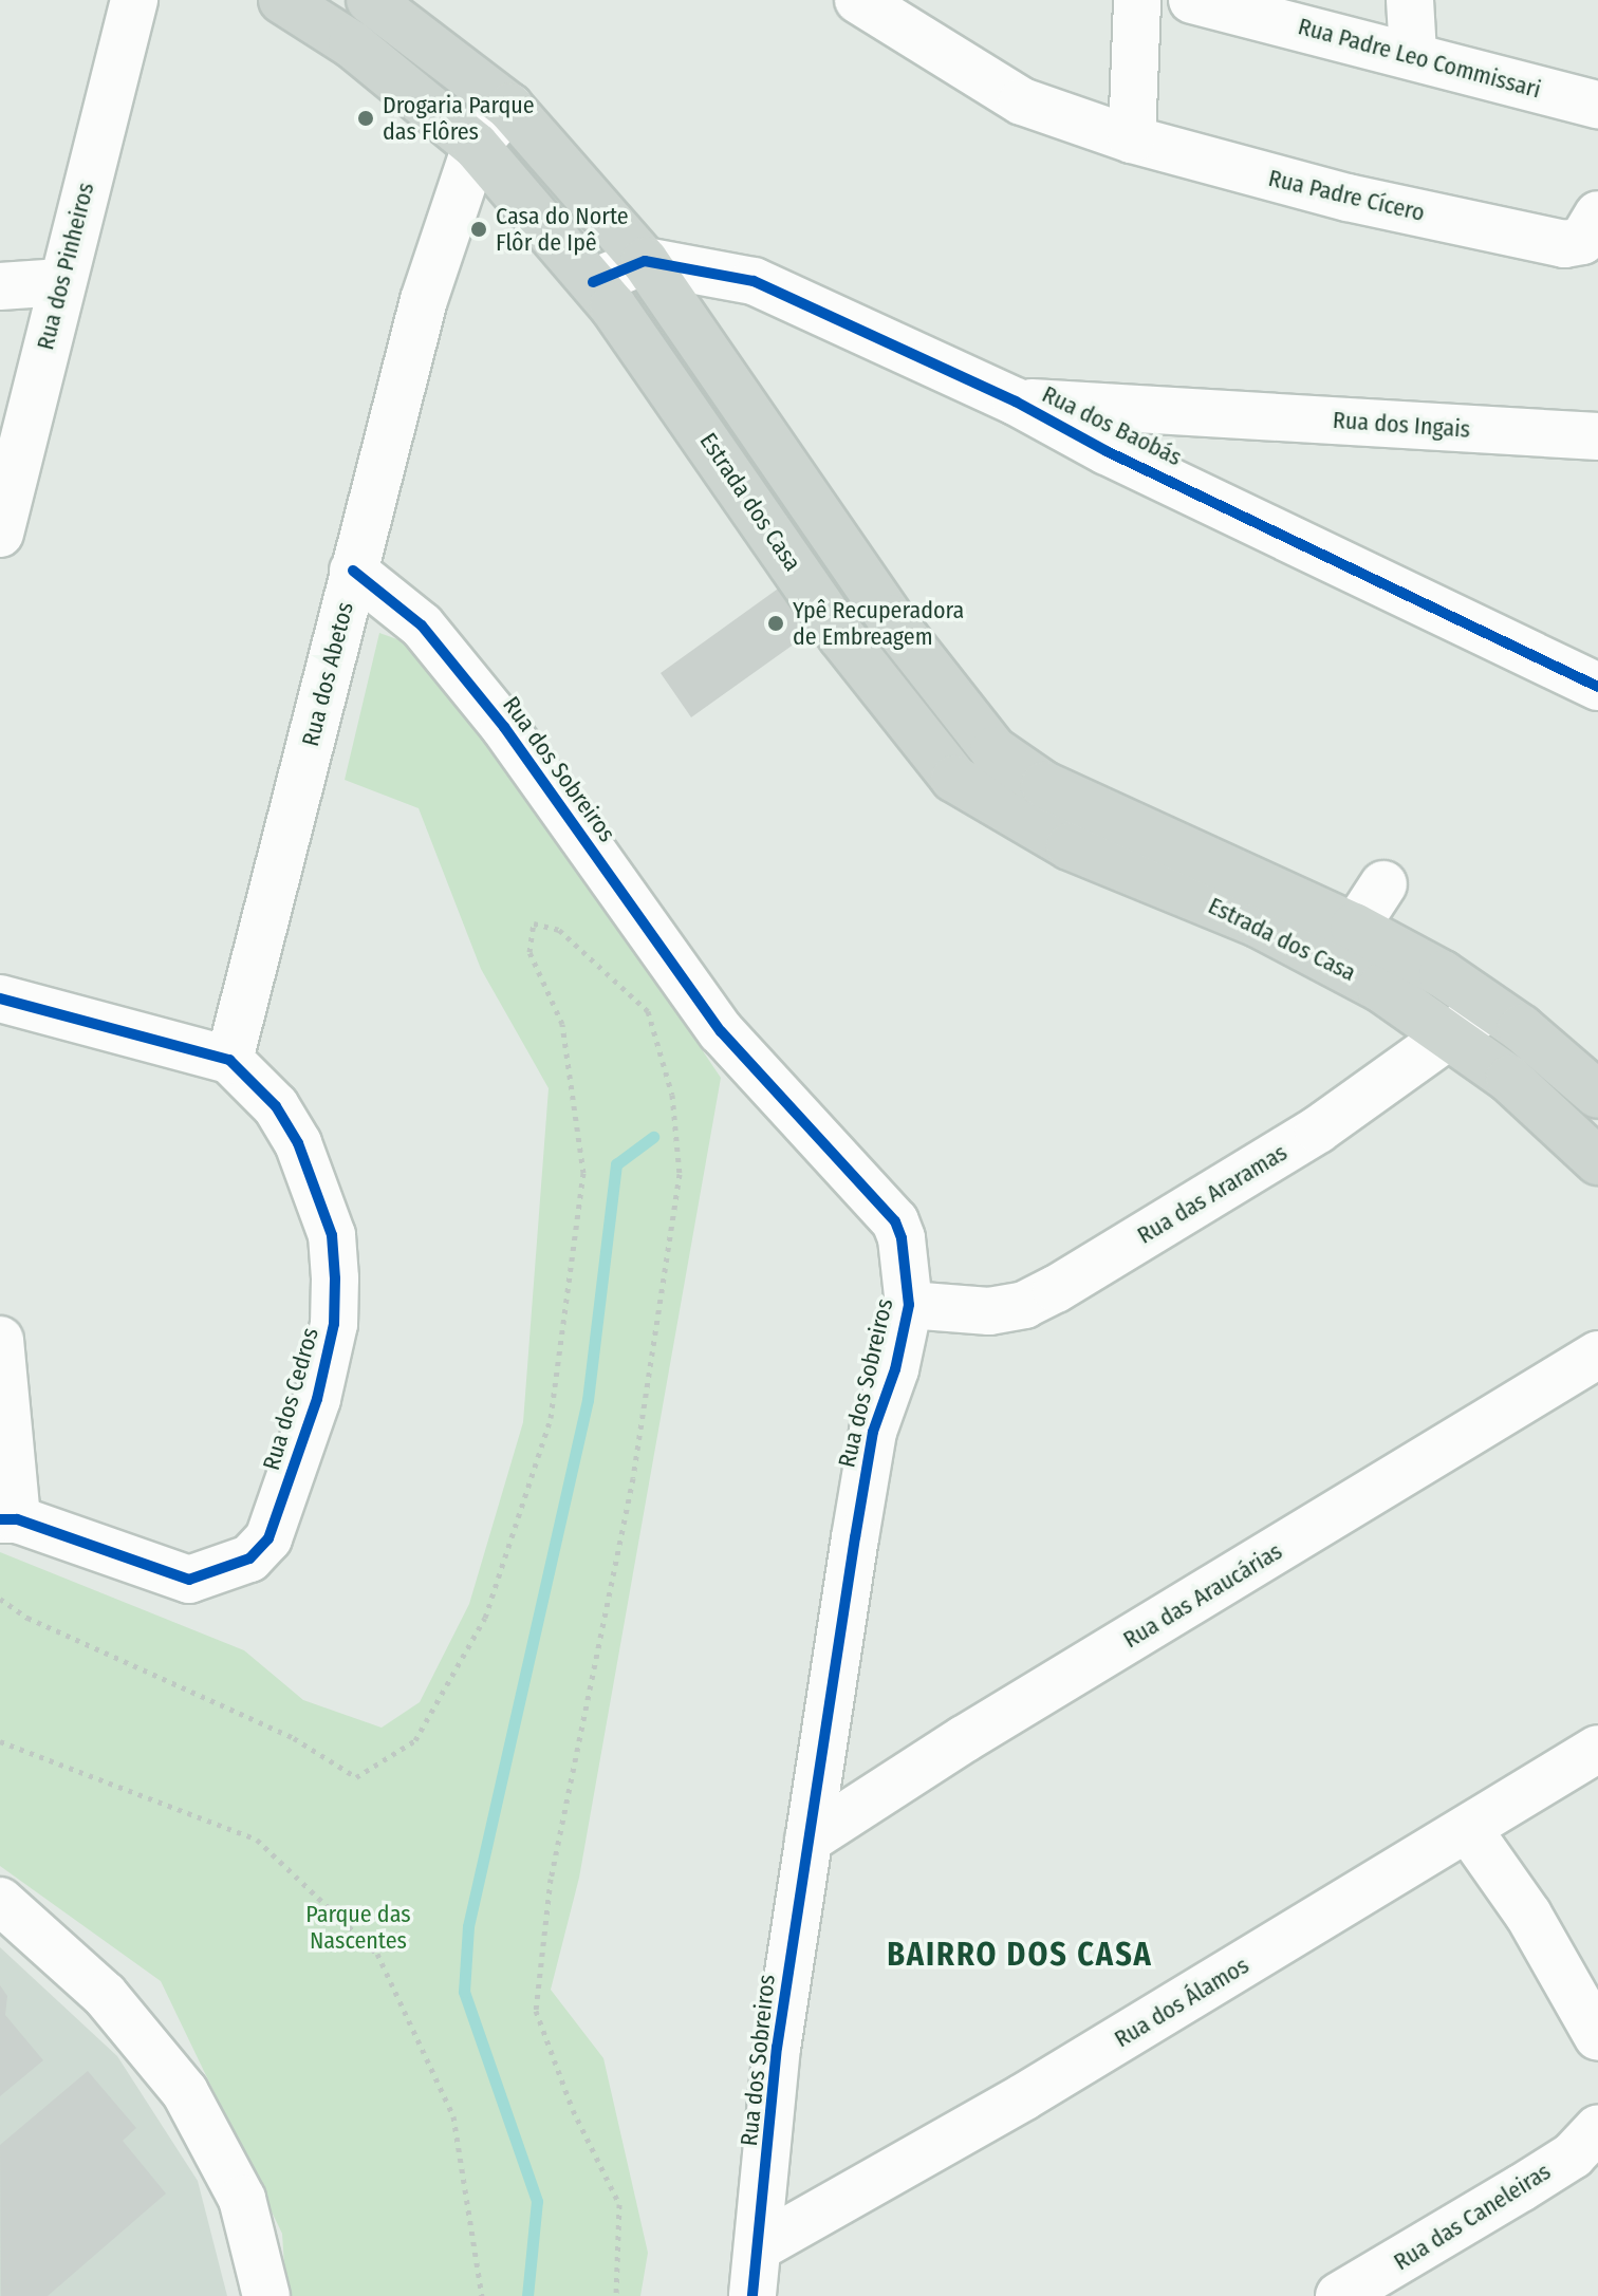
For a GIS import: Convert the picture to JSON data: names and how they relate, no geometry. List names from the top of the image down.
{
  "streets": {
    "main road": ["Estrada dos Casa"],
    "street": [
      "Rua Padre Leo Commissari",
      "Rua Padre Cícero",
      "Rua dos Pinheiros",
      "Rua dos Ingais",
      "Rua dos Baobás",
      "Rua dos Abetos",
      "Rua dos Sobreiros",
      "Rua das Araramas",
      "Rua dos Cedros",
      "Rua das Araucárias",
      "Rua dos Álamos",
      "Rua das Caneleiras"
    ]
  },
  "crossings": [
    ["Rua dos Ingais", "Rua dos Baobás"],
    ["Rua dos Baobás", "Estrada dos Casa"],
    ["Estrada dos Casa", "Rua dos Abetos"],
    ["Estrada dos Casa", "Rua das Araramas"],
    ["Rua dos Abetos", "Rua dos Sobreiros"],
    ["Rua dos Abetos", "Rua dos Cedros"],
    ["Rua dos Sobreiros", "Rua das Araramas"],
    ["Rua dos Sobreiros", "Rua das Araucárias"],
    ["Rua dos Sobreiros", "Rua dos Álamos"]
  ],
  "districts": ["BAIRRO DOS CASA"],
  "parks": ["Parque das Nascentes"],
  "places": ["Drogaria Parque das Flôres", "Casa do Norte Flôr de Ipê", "Ypê Recuperadora de Embreagem"]
}
